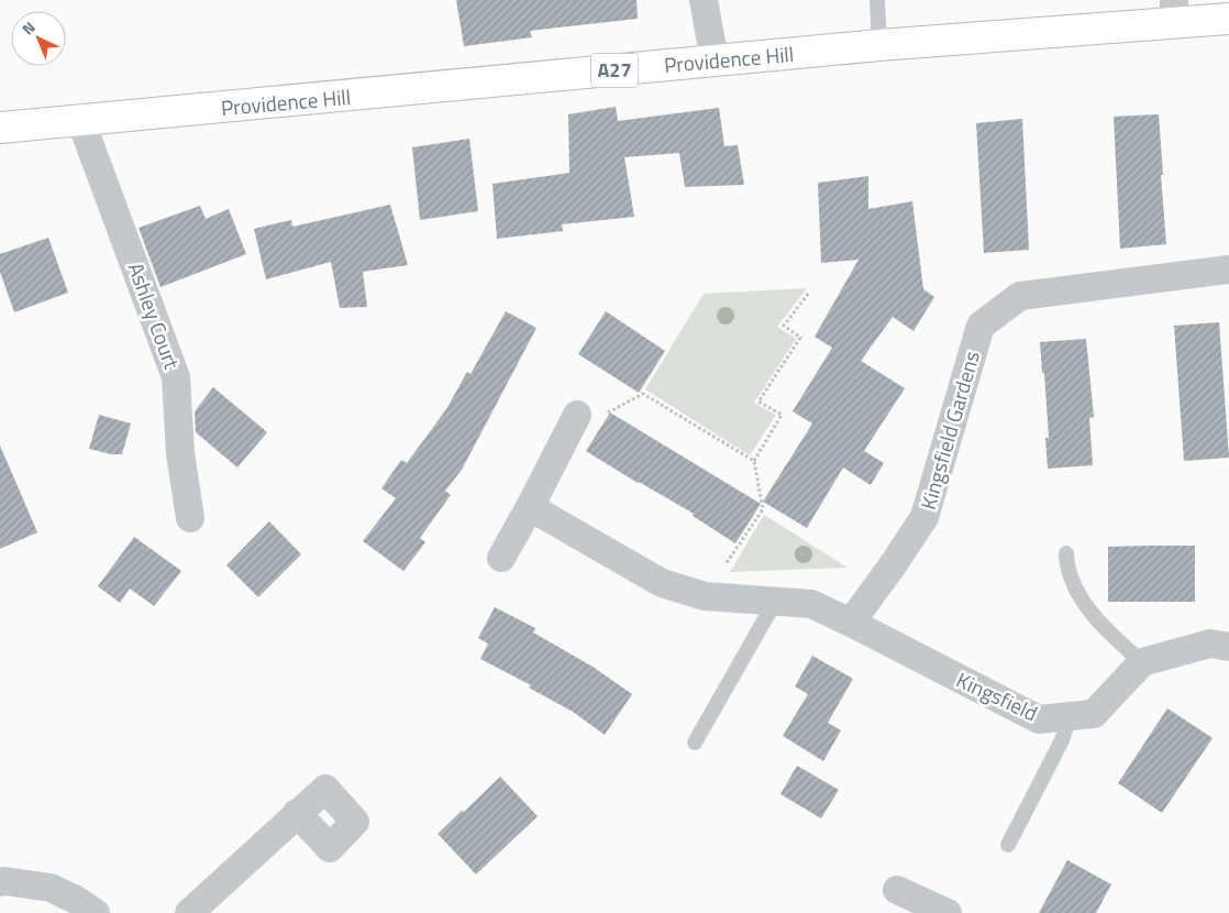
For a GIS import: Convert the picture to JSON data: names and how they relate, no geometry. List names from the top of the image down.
{
  "streets": {
    "main road": ["Providence Hill", "A27"],
    "street": ["Ashley Court", "Kingsfield Gardens", "Kingsfield"]
  },
  "crossings": [
    ["Providence Hill", "Ashley Court"],
    ["Kingsfield Gardens", "Kingsfield"]
  ],
  "north": "top left"
}
